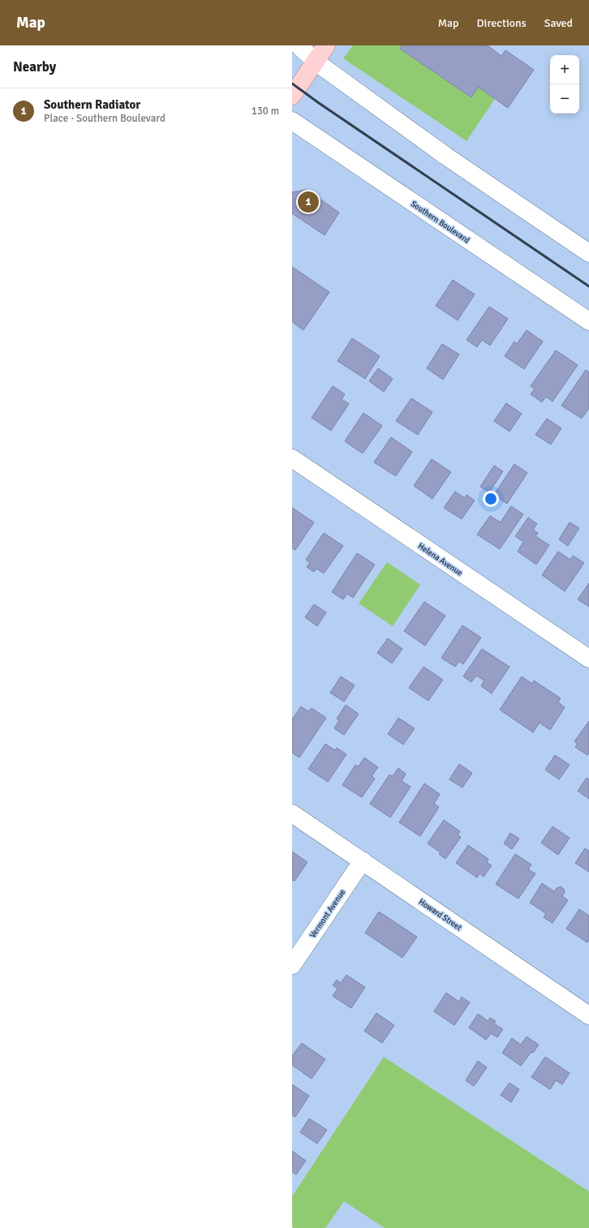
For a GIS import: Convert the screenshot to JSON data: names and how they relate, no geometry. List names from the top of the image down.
{
  "streets": {
    "street": [
      "Southern Boulevard",
      "Helena Avenue",
      "Vermont Avenue",
      "Howard Street"
    ]
  },
  "crossings": [
    ["Vermont Avenue", "Howard Street"]
  ],
  "page": {
    "header": "Map",
    "nav": ["Map", "Directions", "Saved"],
    "heading": "Nearby",
    "map_buttons": ["+", "−"],
    "list": [
      {
        "mark": "1",
        "name": "Southern Radiator",
        "note": "Place · Southern Boulevard",
        "value": "130 m"
      }
    ],
    "pins": "1"
  }
}
